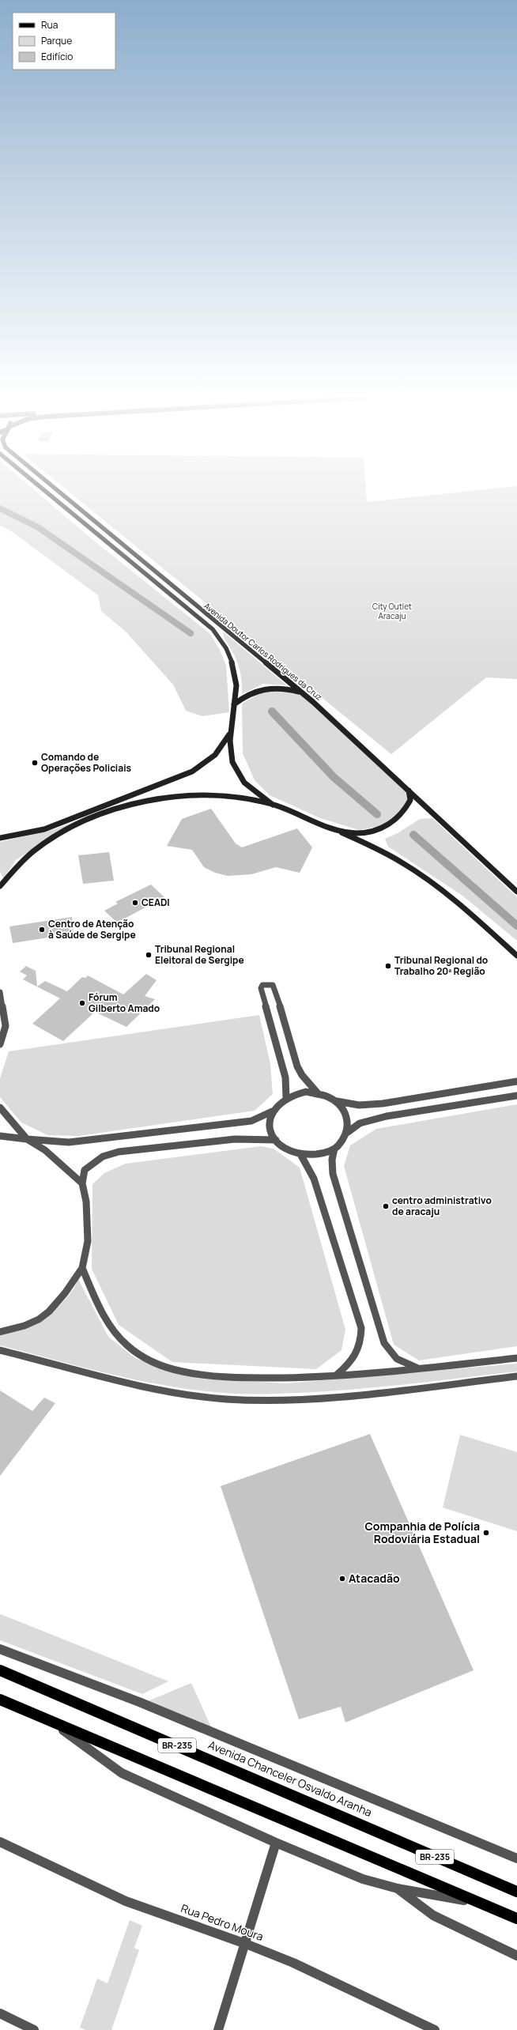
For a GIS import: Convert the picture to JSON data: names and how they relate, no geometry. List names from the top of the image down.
{
  "streets": {
    "main road": ["Avenida Doutor Carlos Rodrigues da Cruz", "BR-235", "Avenida Chanceler Osvaldo Aranha"],
    "street": ["Rua Pedro Moura"]
  },
  "parks": ["City Outlet Aracaju"],
  "places": [
    "Comando de Operações Policiais",
    "CEADI",
    "Centro de Atenção à Saúde de Sergipe",
    "Tribunal Regional Eleitoral de Sergipe",
    "Tribunal Regional do Trabalho 20ª Região",
    "Fórum Gilberto Amado",
    "centro administrativo de aracaju",
    "Companhia de Polícia Rodoviária Estadual",
    "Atacadão"
  ],
  "legend": ["Rua", "Parque", "Edifício"]
}
